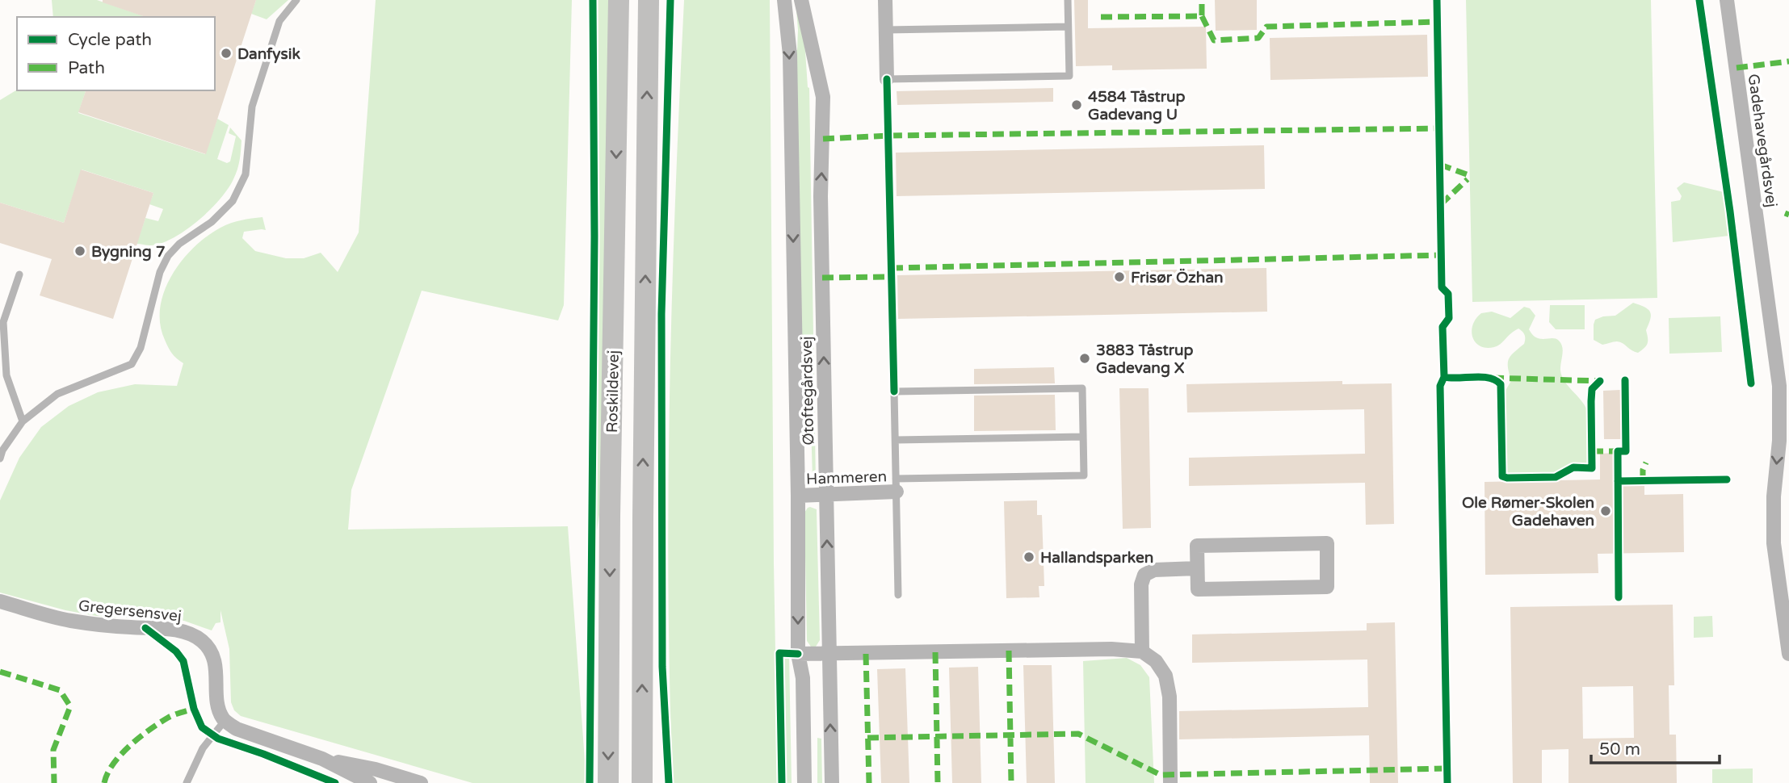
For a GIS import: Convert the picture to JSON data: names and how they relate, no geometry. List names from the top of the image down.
{
  "streets": {
    "main road": ["Roskildevej"],
    "street": [
      "Gadehavegårdsvej",
      "Øtoftegårdsvej",
      "Hammeren",
      "Gregersensvej"
    ]
  },
  "crossings": [
    ["Øtoftegårdsvej", "Hammeren"]
  ],
  "one_way": ["Gadehavegårdsvej"],
  "places": [
    "Danfysik",
    "4584 Tåstrup Gadevang U",
    "Bygning 7",
    "Frisør Özhan",
    "3883 Tåstrup Gadevang X",
    "Ole Rømer-Skolen Gadehaven",
    "Hallandsparken"
  ],
  "legend": ["Cycle path", "Path"],
  "scale_bar": "50 m"
}
